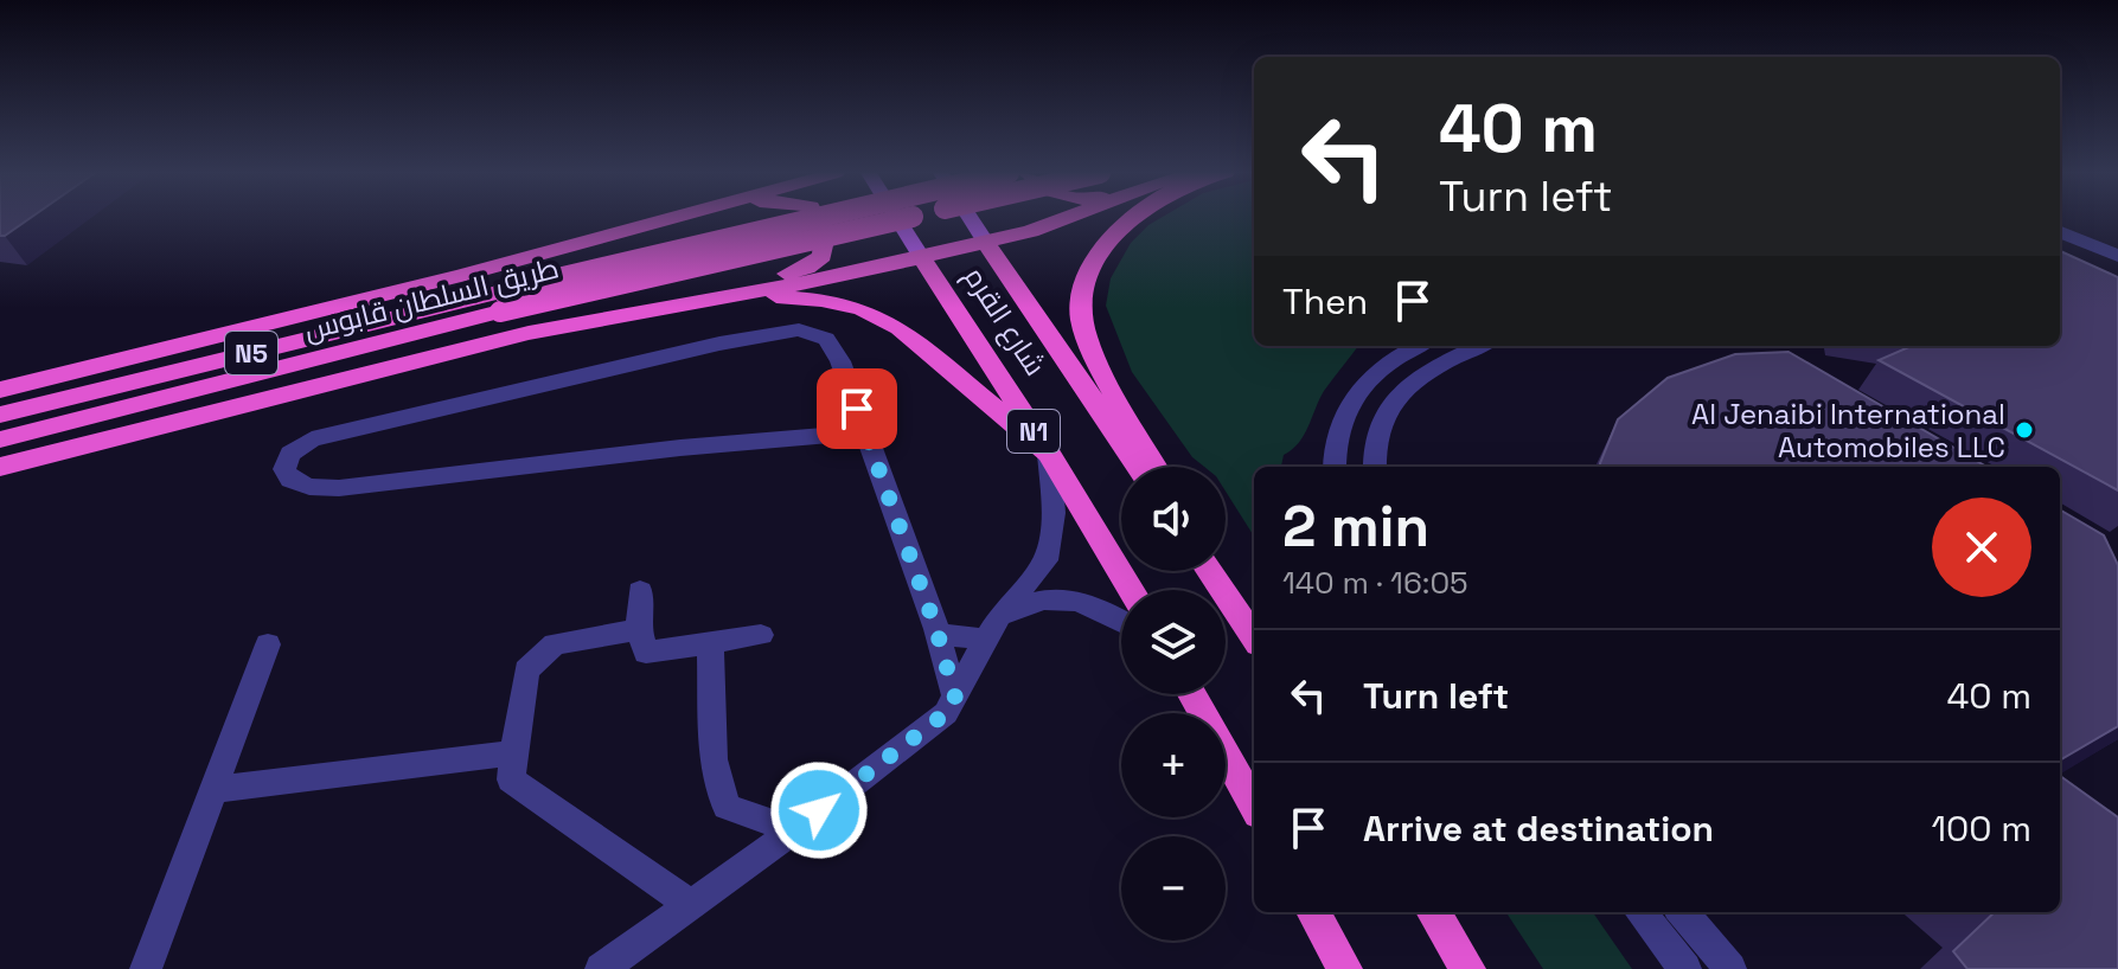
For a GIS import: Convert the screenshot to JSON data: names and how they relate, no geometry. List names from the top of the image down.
{
  "streets": {
    "highway": [
      "طريق السلطان قابوس",
      "شارع القرم",
      "N5",
      "N1"
    ]
  },
  "places": ["Al Jenaibi International Automobiles LLC"],
  "page": {
    "turn": ["40 m", "Turn left"],
    "then": "Then",
    "map_buttons": ["+", "−"],
    "heading": ["2 min", "140 m · 16:05"],
    "list": [
      {
        "name": "Turn left",
        "value": "40 m"
      },
      {
        "name": "Arrive at destination",
        "value": "100 m"
      }
    ]
  }
}
